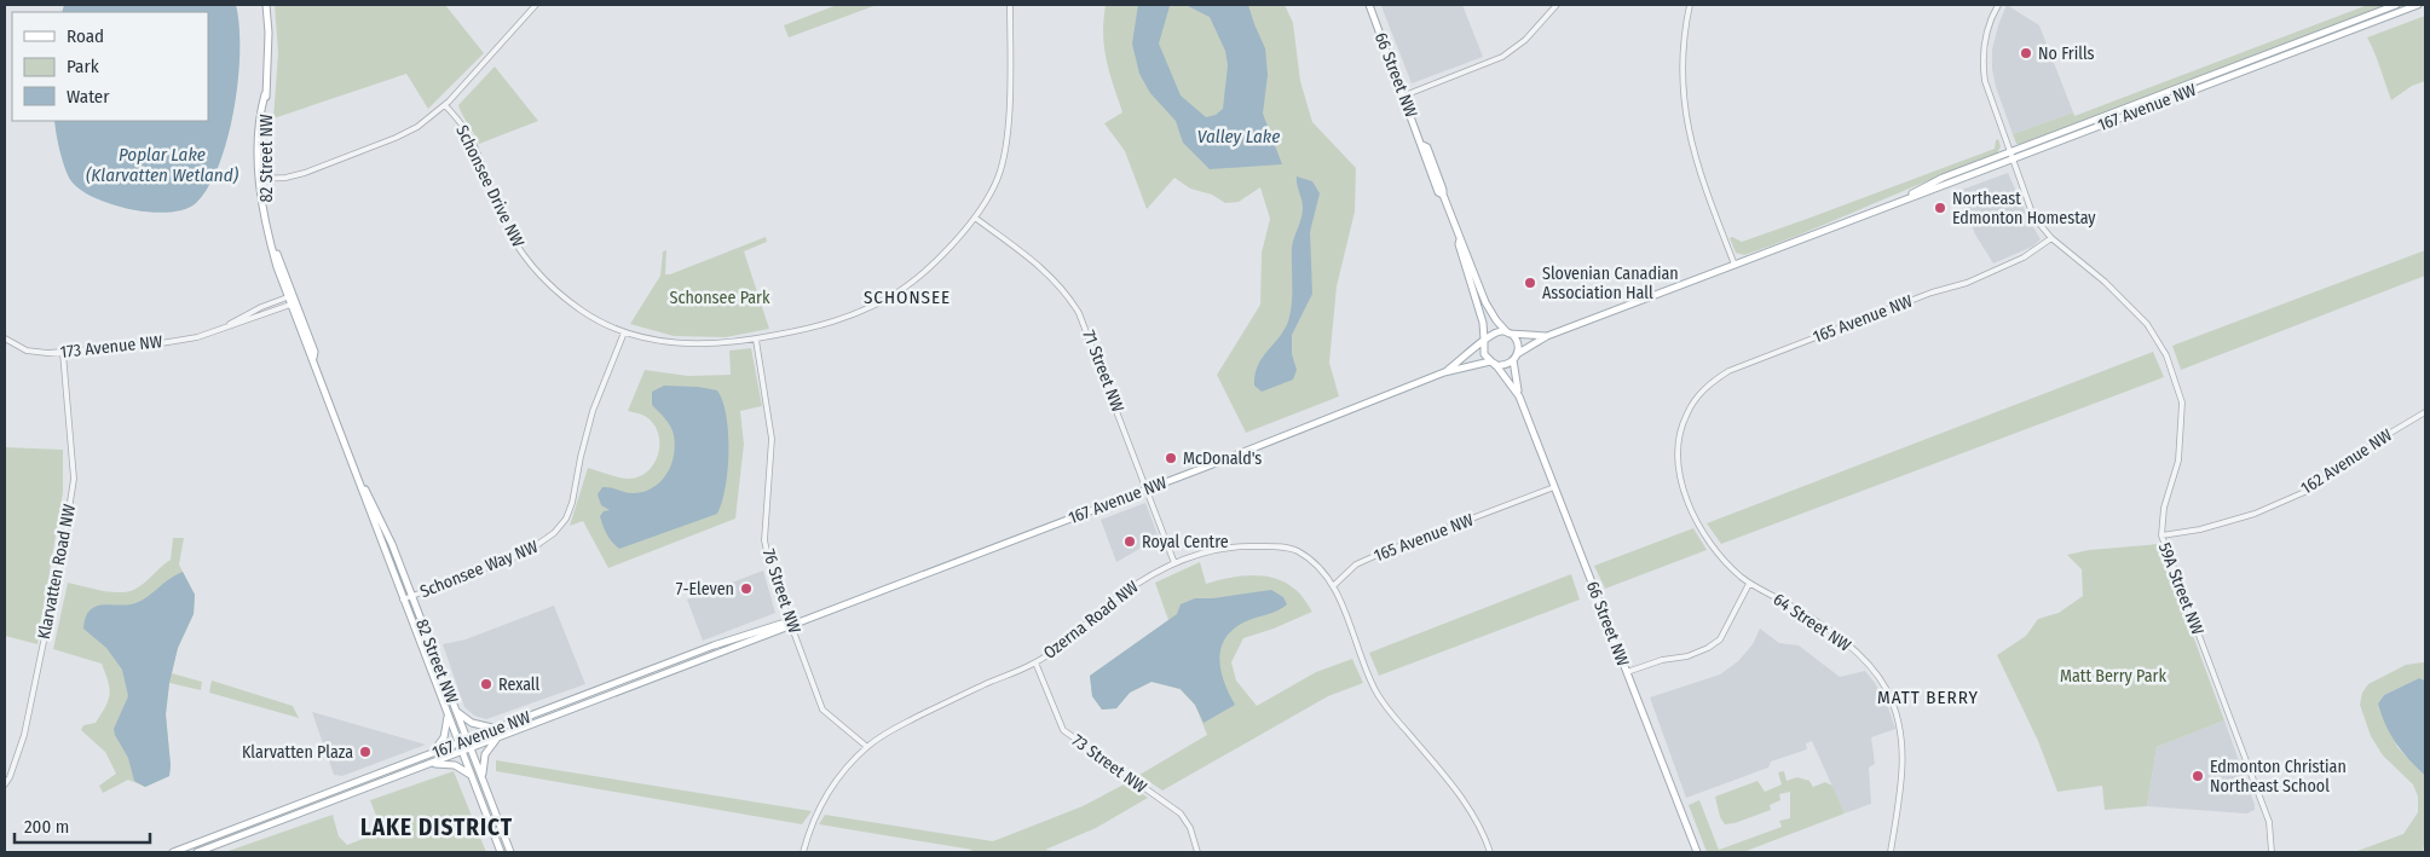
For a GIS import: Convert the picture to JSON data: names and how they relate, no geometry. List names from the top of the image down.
{
  "streets": {
    "main road": ["66 Street NW", "167 Avenue NW", "82 Street NW"],
    "street": [
      "Schonsee Drive NW",
      "165 Avenue NW",
      "173 Avenue NW",
      "71 Street NW",
      "162 Avenue NW",
      "Schonsee Way NW",
      "Klarvatten Road NW",
      "59A Street NW",
      "76 Street NW",
      "Ozerna Road NW",
      "64 Street NW",
      "73 Street NW"
    ]
  },
  "crossings": [
    ["66 Street NW", "167 Avenue NW"],
    ["66 Street NW", "165 Avenue NW"],
    ["167 Avenue NW", "82 Street NW"],
    ["167 Avenue NW", "71 Street NW"],
    ["167 Avenue NW", "59A Street NW"],
    ["167 Avenue NW", "76 Street NW"],
    ["82 Street NW", "173 Avenue NW"],
    ["82 Street NW", "Schonsee Way NW"],
    ["Schonsee Drive NW", "71 Street NW"],
    ["Schonsee Drive NW", "Schonsee Way NW"],
    ["Schonsee Drive NW", "76 Street NW"],
    ["165 Avenue NW", "59A Street NW"],
    ["165 Avenue NW", "Ozerna Road NW"],
    ["165 Avenue NW", "64 Street NW"],
    ["173 Avenue NW", "Klarvatten Road NW"],
    ["71 Street NW", "Ozerna Road NW"],
    ["162 Avenue NW", "59A Street NW"],
    ["76 Street NW", "Ozerna Road NW"],
    ["Ozerna Road NW", "73 Street NW"]
  ],
  "districts": ["SCHONSEE", "MATT BERRY", "LAKE DISTRICT"],
  "water": ["Valley Lake", "Poplar Lake (Klarvatten Wetland)"],
  "parks": ["Schonsee Park", "Matt Berry Park"],
  "places": [
    "No Frills",
    "Northeast Edmonton Homestay",
    "Slovenian Canadian Association Hall",
    "McDonald's",
    "Royal Centre",
    "7-Eleven",
    "Rexall",
    "Klarvatten Plaza",
    "Edmonton Christian Northeast School"
  ],
  "legend": ["Road", "Park", "Water"],
  "scale_bar": "200 m"
}
